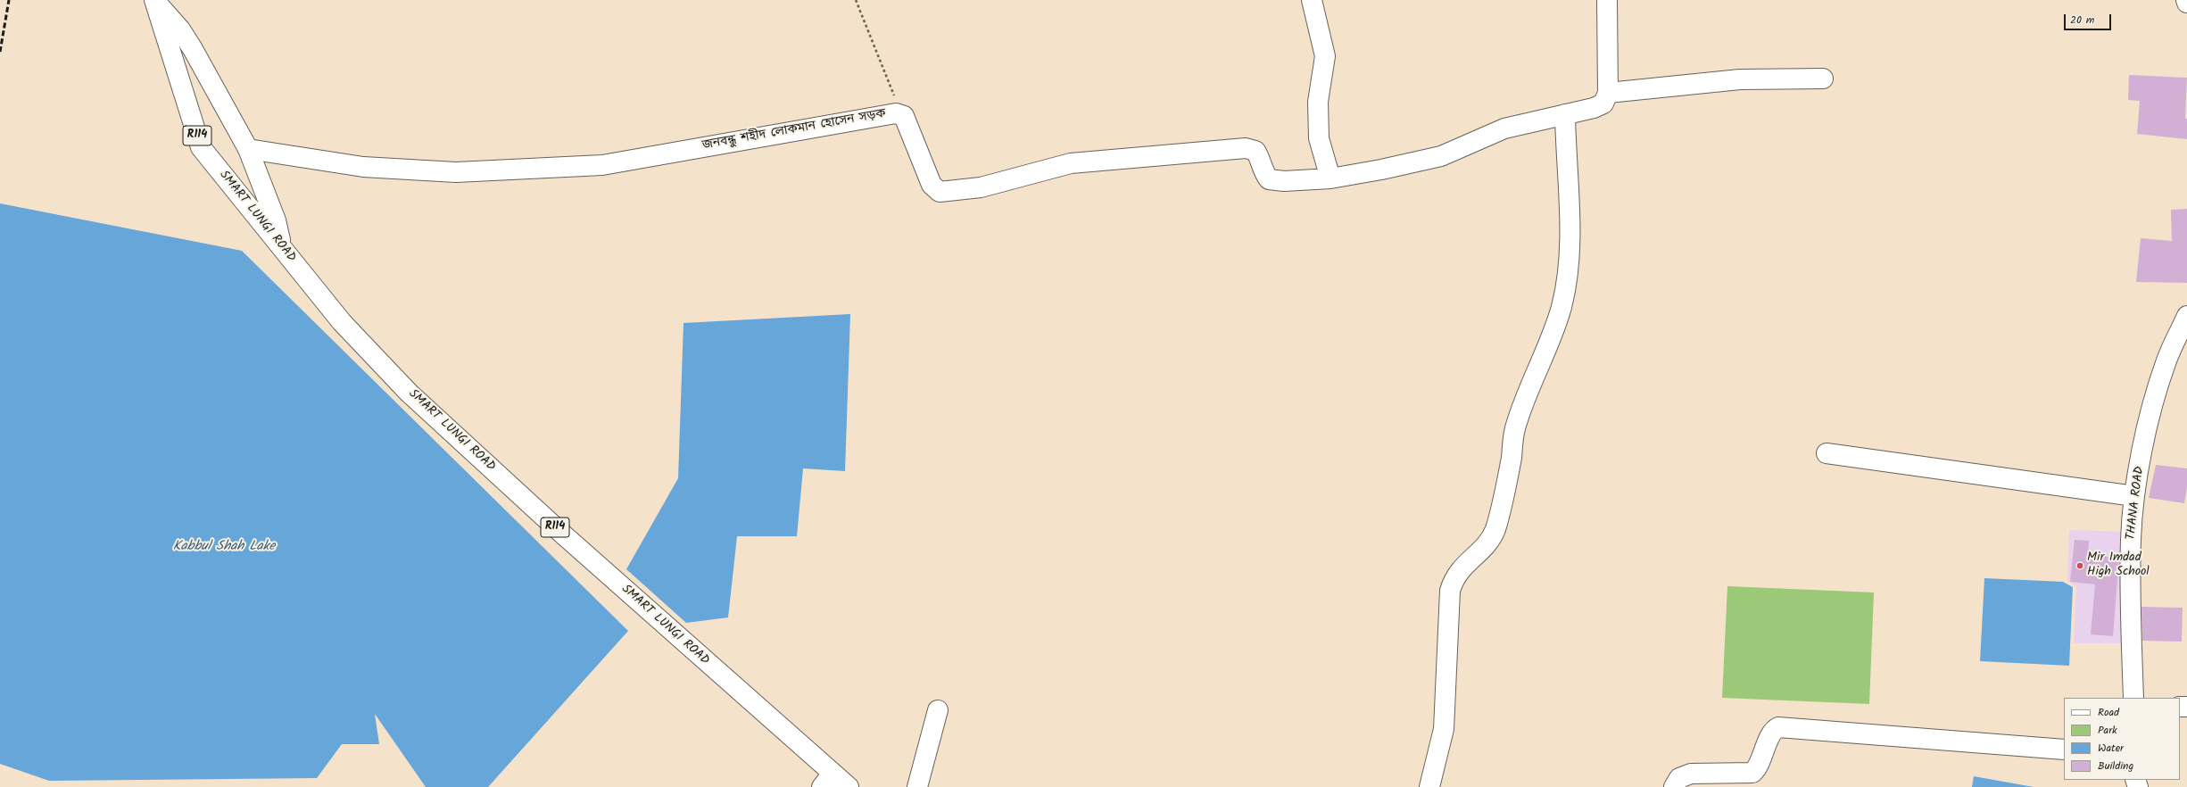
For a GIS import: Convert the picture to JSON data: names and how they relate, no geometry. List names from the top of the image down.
{
  "streets": {
    "street": [
      "জনবন্ধু শহীদ লোকমান হোসেন সড়ক",
      "R114",
      "SMART LUNGI ROAD",
      "THANA ROAD"
    ]
  },
  "crossings": [
    ["জনবন্ধু শহীদ লোকমান হোসেন সড়ক", "R114"],
    ["R114", "SMART LUNGI ROAD"]
  ],
  "water": ["Kabbul Shah Lake"],
  "places": ["Mir Imdad High School"],
  "legend": [
    "Road",
    "Park",
    "Water",
    "Building"
  ],
  "scale_bar": "20 m"
}
